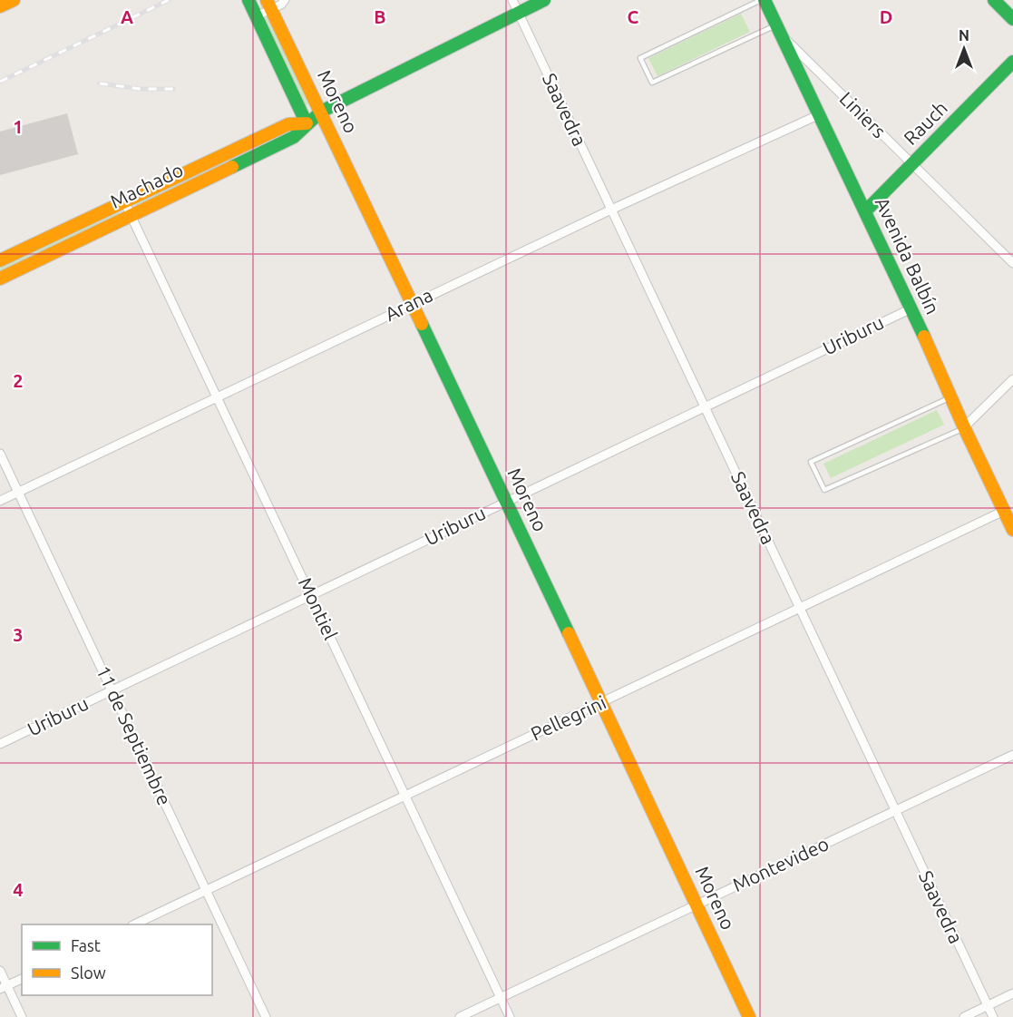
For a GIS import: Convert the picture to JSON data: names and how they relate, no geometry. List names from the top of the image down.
{
  "streets": {
    "street": [
      "Moreno",
      "Saavedra",
      "Liniers",
      "Rauch",
      "Machado",
      "Avenida Balbín",
      "Arana",
      "Uriburu",
      "Montiel",
      "Pellegrini",
      "11 de Septiembre",
      "Montevideo"
    ]
  },
  "crossings": [
    ["Moreno", "Machado"],
    ["Moreno", "Arana"],
    ["Moreno", "Uriburu"],
    ["Moreno", "Pellegrini"],
    ["Moreno", "Montevideo"],
    ["Saavedra", "Machado"],
    ["Saavedra", "Arana"],
    ["Saavedra", "Uriburu"],
    ["Saavedra", "Pellegrini"],
    ["Saavedra", "Montevideo"],
    ["Liniers", "Rauch"],
    ["Liniers", "Avenida Balbín"],
    ["Rauch", "Avenida Balbín"],
    ["Machado", "Montiel"],
    ["Avenida Balbín", "Arana"],
    ["Avenida Balbín", "Uriburu"],
    ["Avenida Balbín", "Pellegrini"],
    ["Arana", "Montiel"],
    ["Arana", "11 de Septiembre"],
    ["Uriburu", "Montiel"],
    ["Uriburu", "11 de Septiembre"],
    ["Montiel", "Pellegrini"],
    ["Montiel", "Montevideo"],
    ["Pellegrini", "11 de Septiembre"]
  ],
  "legend": ["Fast", "Slow"],
  "north": "top",
  "grid": {
    "columns": [
      "A",
      "B",
      "C",
      "D"
    ],
    "rows": [
      "1",
      "2",
      "3",
      "4"
    ]
  }
}
